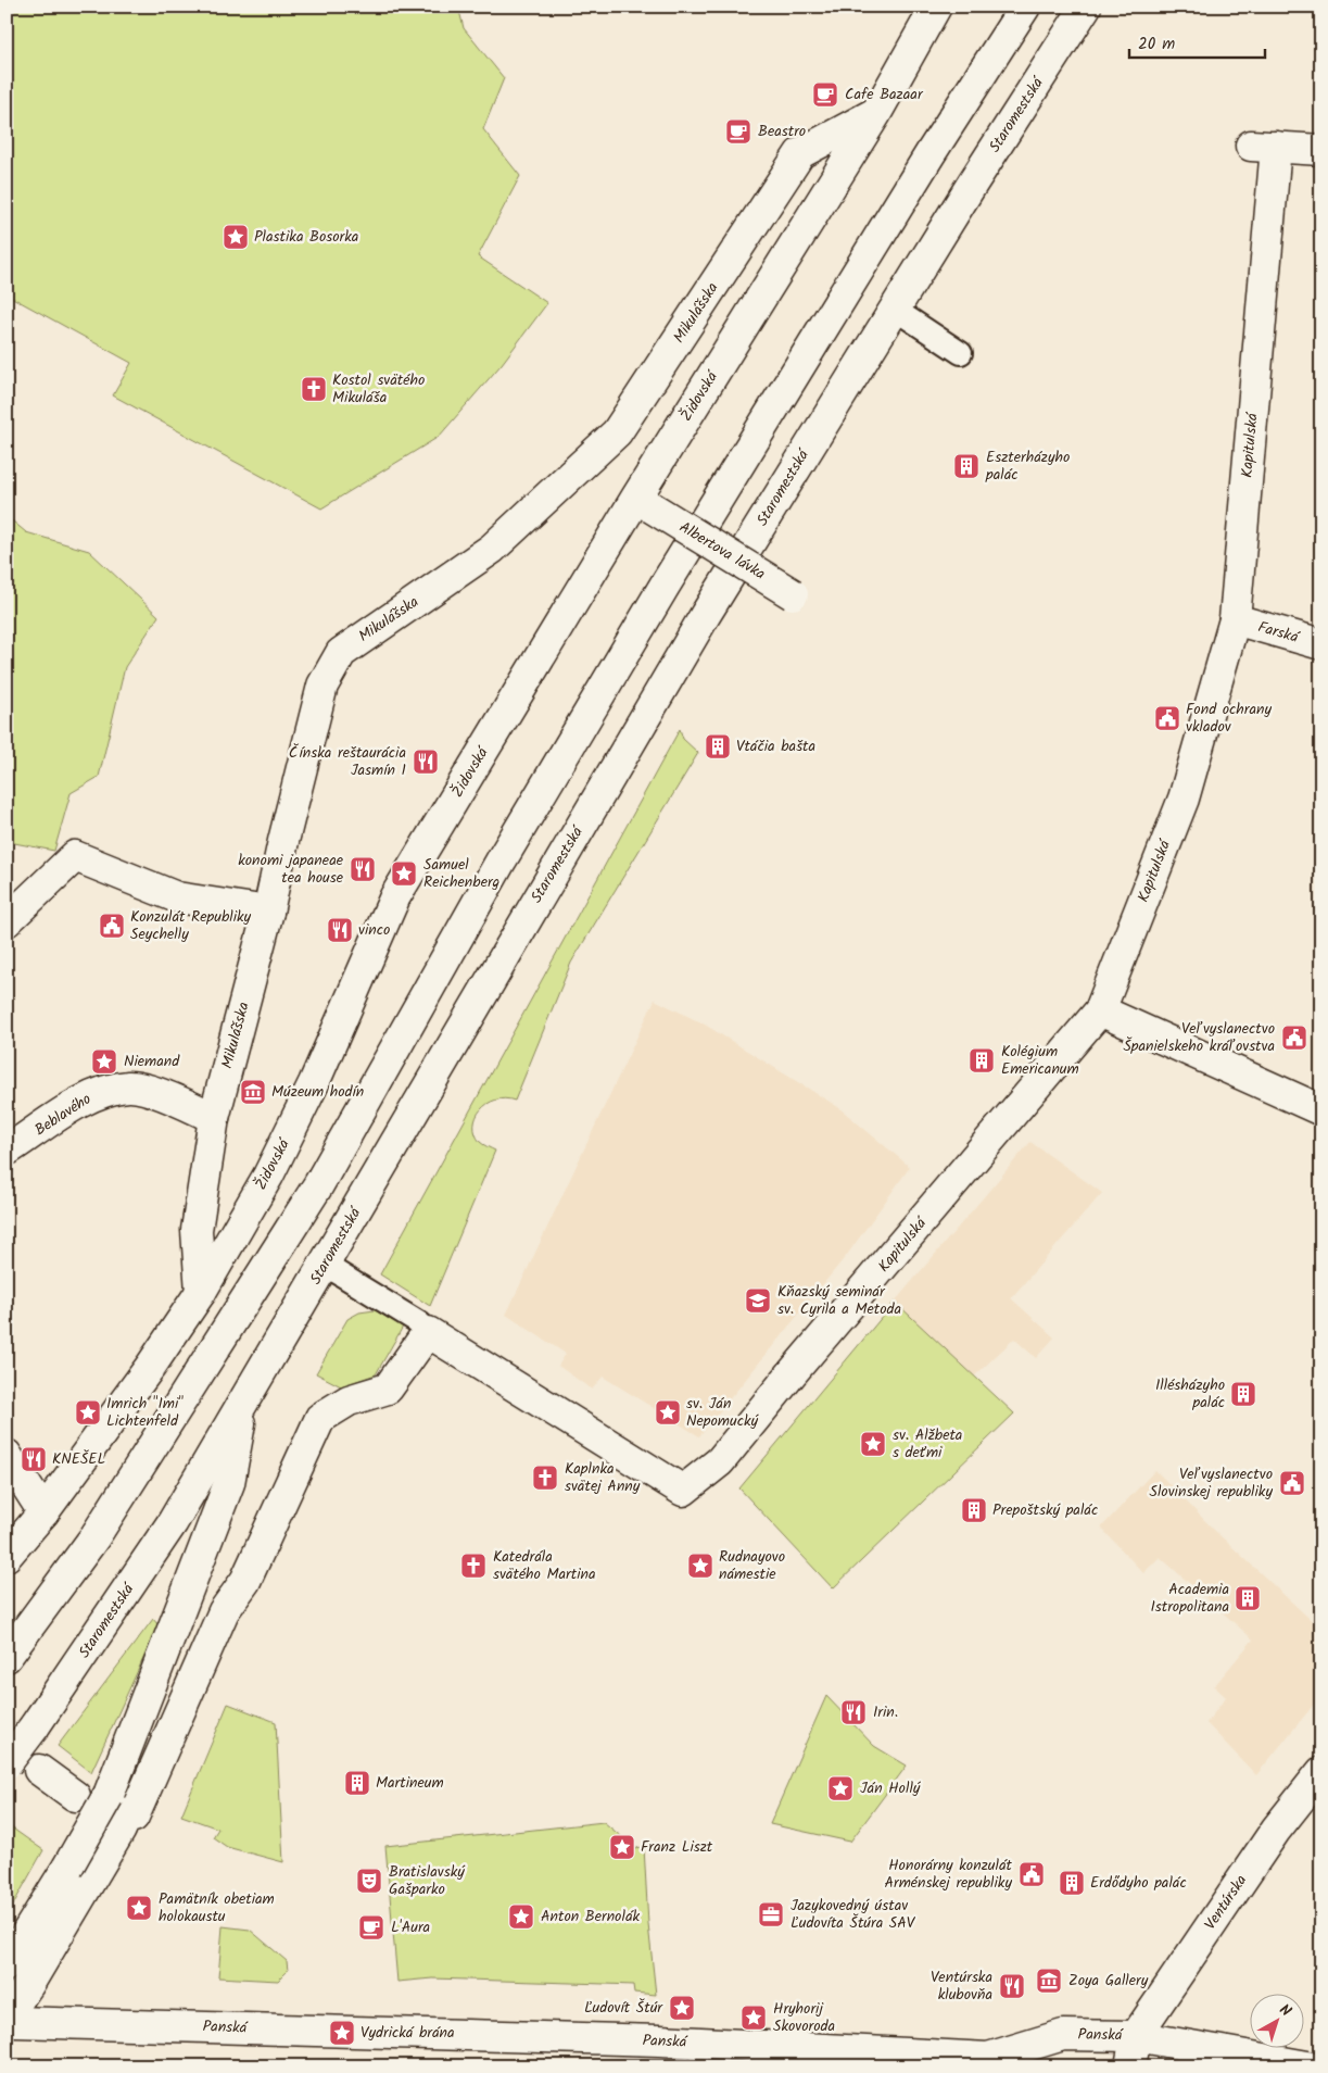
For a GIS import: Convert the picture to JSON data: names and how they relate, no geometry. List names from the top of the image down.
{
  "streets": {
    "street": [
      "Staromestská",
      "Mikulášska",
      "Židovská",
      "Kapitulská",
      "Albertova lávka",
      "Farská",
      "Beblavého",
      "Ventúrska",
      "Panská"
    ]
  },
  "crossings": [
    ["Mikulášska", "Židovská"],
    ["Mikulášska", "Beblavého"],
    ["Židovská", "Albertova lávka"],
    ["Kapitulská", "Farská"],
    ["Ventúrska", "Panská"]
  ],
  "places": {
    "cafe": ["Cafe Bazaar", "Beastro", "L'Aura"],
    "place": [
      "Plastika Bosorka",
      "Samuel Reichenberg",
      "Niemand",
      "Imrich \"Imi\" Lichtenfeld",
      "sv. Ján Nepomucký",
      "sv. Alžbeta s deťmi",
      "Rudnayovo námestie",
      "Ján Hollý",
      "Franz Liszt",
      "Pamätník obetiam holokaustu",
      "Anton Bernolák",
      "Ľudovít Štúr",
      "Hryhorij Skovoroda",
      "Vydrická brána"
    ],
    "church": ["Kostol svätého Mikuláša", "Kaplnka svätej Anny", "Katedrála svätého Martina"],
    "building": [
      "Eszterházyho palác",
      "Vtáčia bašta",
      "Kolégium Emericanum",
      "Illésházyho palác",
      "Prepoštský palác",
      "Academia Istropolitana",
      "Martineum",
      "Erdődyho palác"
    ],
    "public building": [
      "Fond ochrany vkladov",
      "Konzulát Republiky Seychelly",
      "Veľvyslanectvo Španielskeho kráľovstva",
      "Veľvyslanectvo Slovinskej republiky",
      "Honorárny konzulát Arménskej republiky"
    ],
    "restaurant": [
      "Čínska reštaurácia Jasmín 1",
      "konomi japaneae tea house",
      "vinco",
      "KNEŠEL",
      "Irin.",
      "Ventúrska klubovňa"
    ],
    "museum": ["Múzeum hodín", "Zoya Gallery"],
    "school or university": ["Kňazský seminár sv. Cyrila a Metoda"],
    "theatre": ["Bratislavský Gašparko"],
    "office": ["Jazykovedný ústav Ľudovíta Štúra SAV"]
  },
  "scale_bar": "20 m",
  "north": "top right"
}
